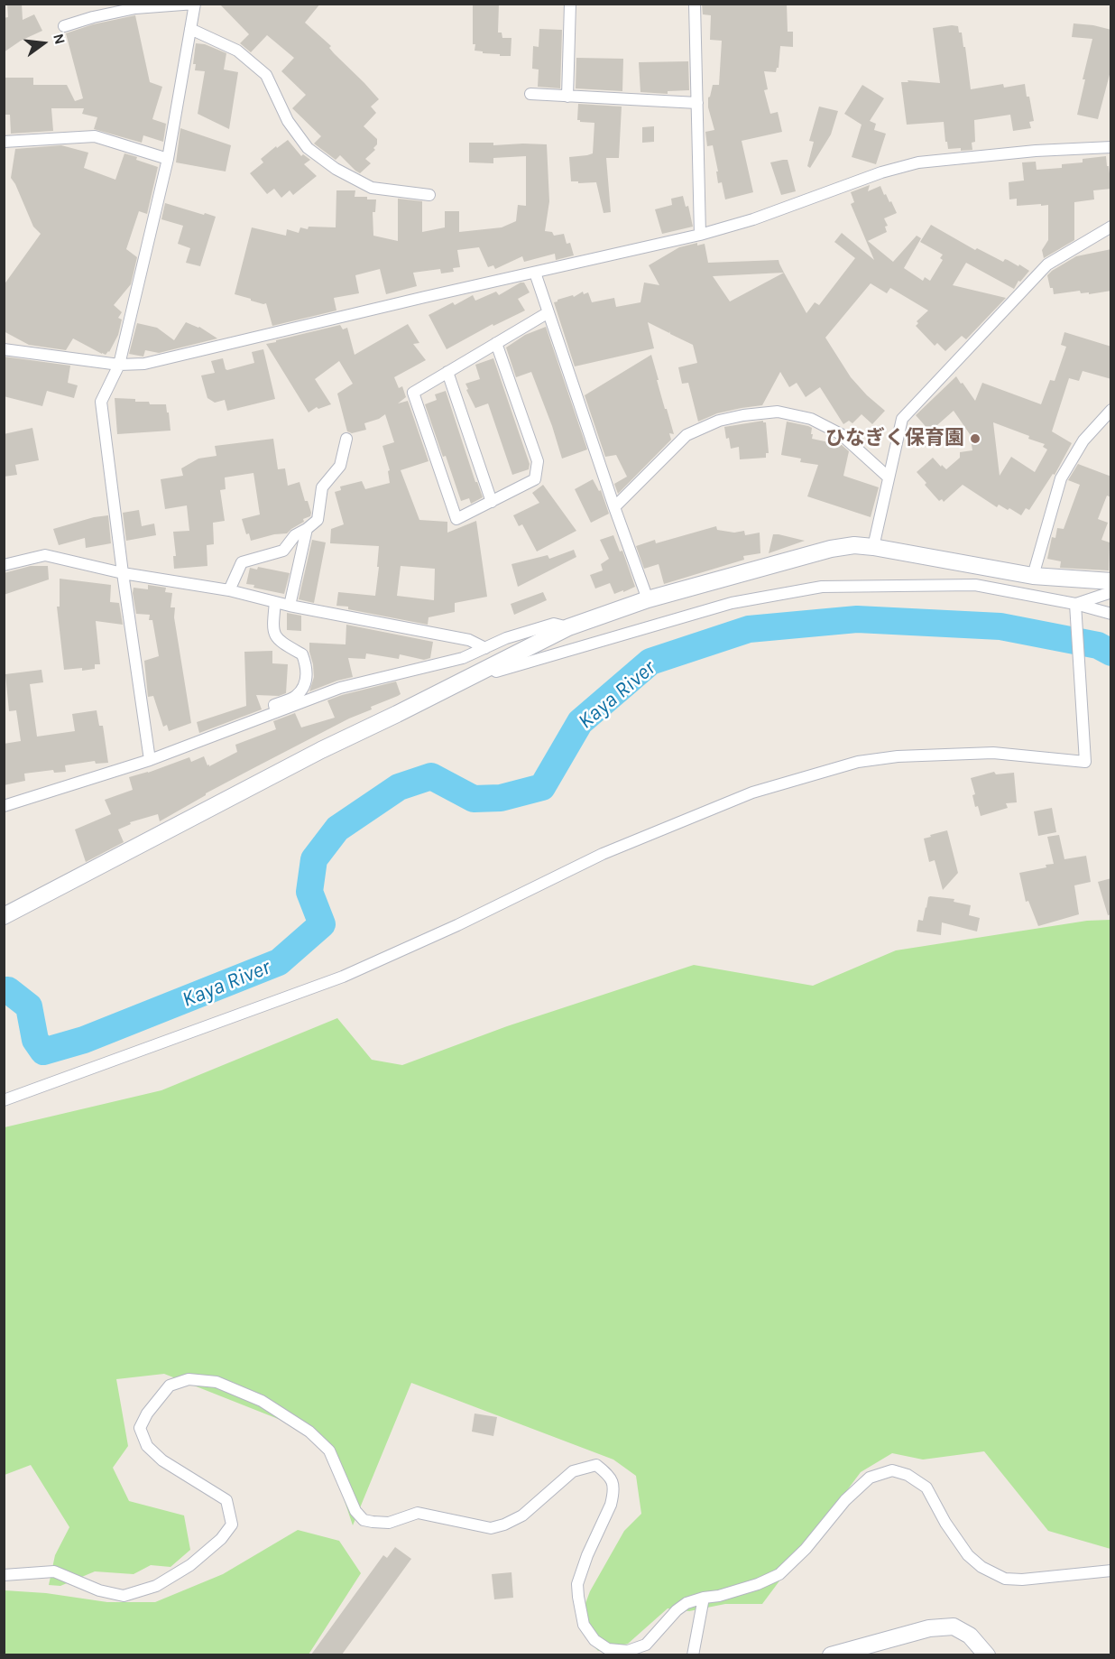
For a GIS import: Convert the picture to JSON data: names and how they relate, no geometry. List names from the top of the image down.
{
  "water": ["Kaya River"],
  "places": ["ひなぎく保育園"],
  "north": "right"
}
